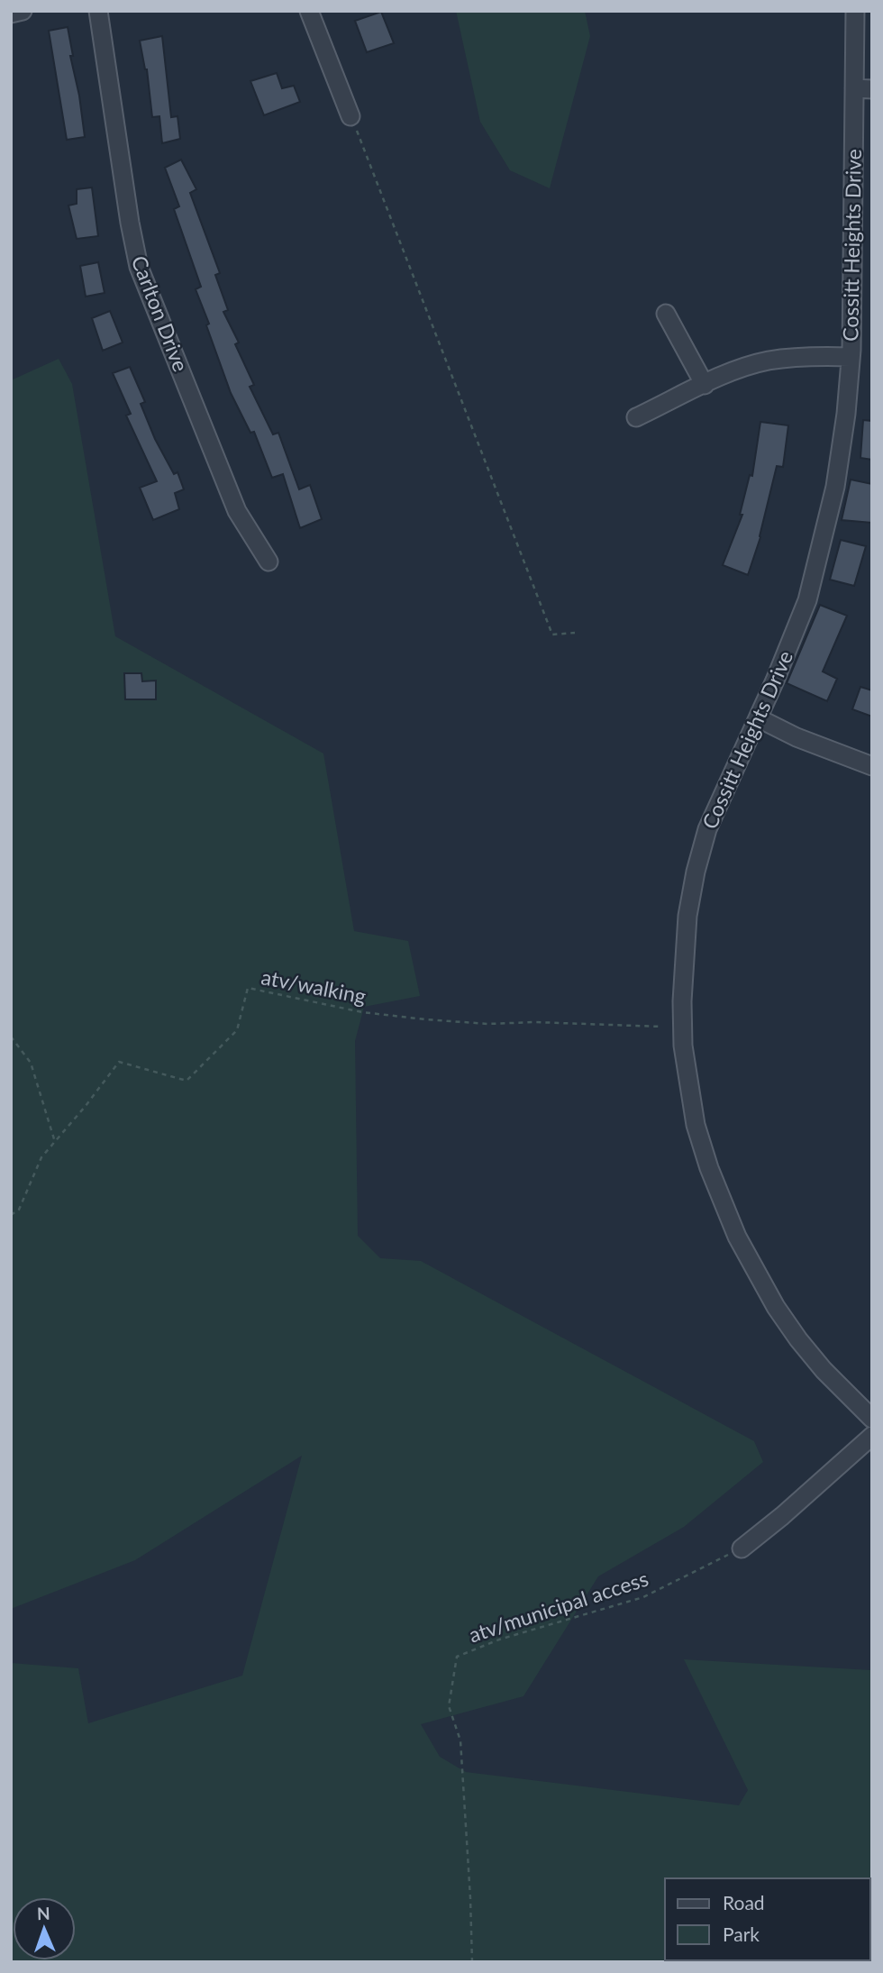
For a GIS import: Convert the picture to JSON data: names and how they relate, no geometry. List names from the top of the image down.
{
  "streets": {
    "street": ["Cossitt Heights Drive", "Carlton Drive"],
    "path": ["atv/walking", "atv/municipal access"]
  },
  "legend": ["Road", "Park"],
  "north": "top"
}
